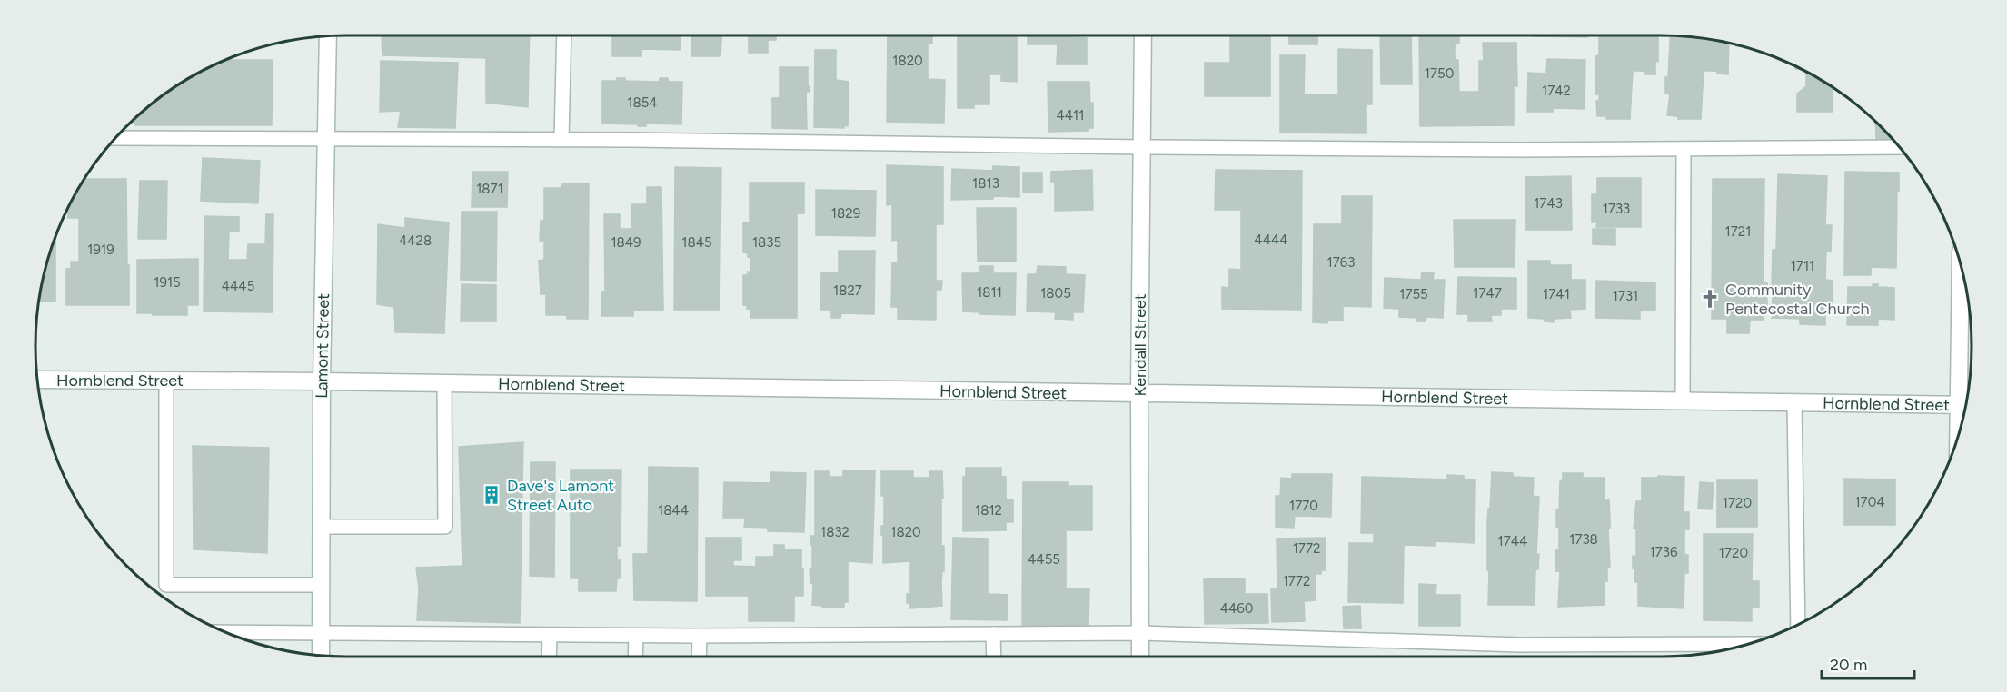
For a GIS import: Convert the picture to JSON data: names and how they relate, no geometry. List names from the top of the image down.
{
  "streets": {
    "street": ["Kendall Street", "Lamont Street", "Hornblend Street"]
  },
  "crossings": [
    ["Kendall Street", "Hornblend Street"],
    ["Lamont Street", "Hornblend Street"]
  ],
  "places": {
    "church": ["Community Pentecostal Church"],
    "building": ["Dave's Lamont Street Auto"]
  },
  "house_numbers": [
    "1820",
    "1750",
    "1742",
    "1854",
    "4411",
    "1813",
    "1871",
    "1743",
    "1733",
    "1829",
    "1721",
    "4444",
    "4428",
    "1849",
    "1845",
    "1835",
    "1919",
    "1763",
    "1711",
    "1915",
    "4445",
    "1827",
    "1811",
    "1805",
    "1747",
    "1755",
    "1741",
    "1731",
    "1704",
    "1720",
    "1770",
    "1844",
    "1812",
    "1832",
    "1820",
    "1738",
    "1744",
    "1772",
    "1736",
    "1720",
    "4455",
    "1772",
    "4460"
  ],
  "scale_bar": "20 m"
}
